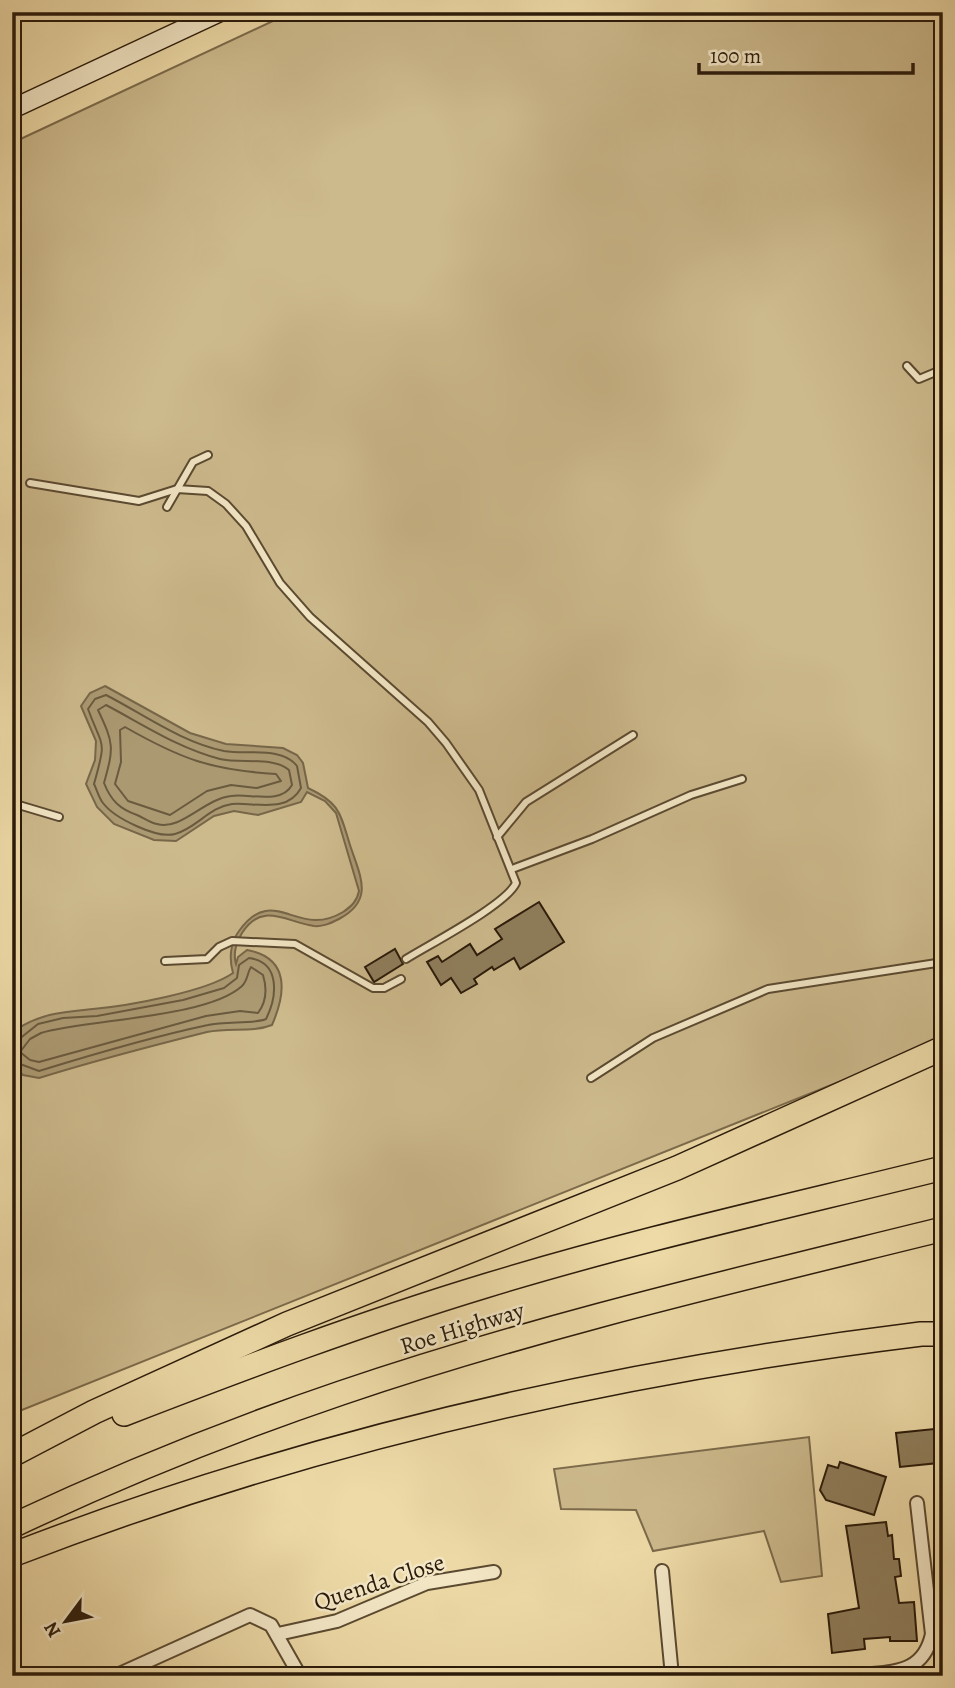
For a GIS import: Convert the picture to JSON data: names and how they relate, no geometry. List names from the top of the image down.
{
  "streets": {
    "highway": ["Roe Highway"],
    "street": ["Quenda Close"]
  },
  "scale_bar": "100 m",
  "north": "bottom left"
}
